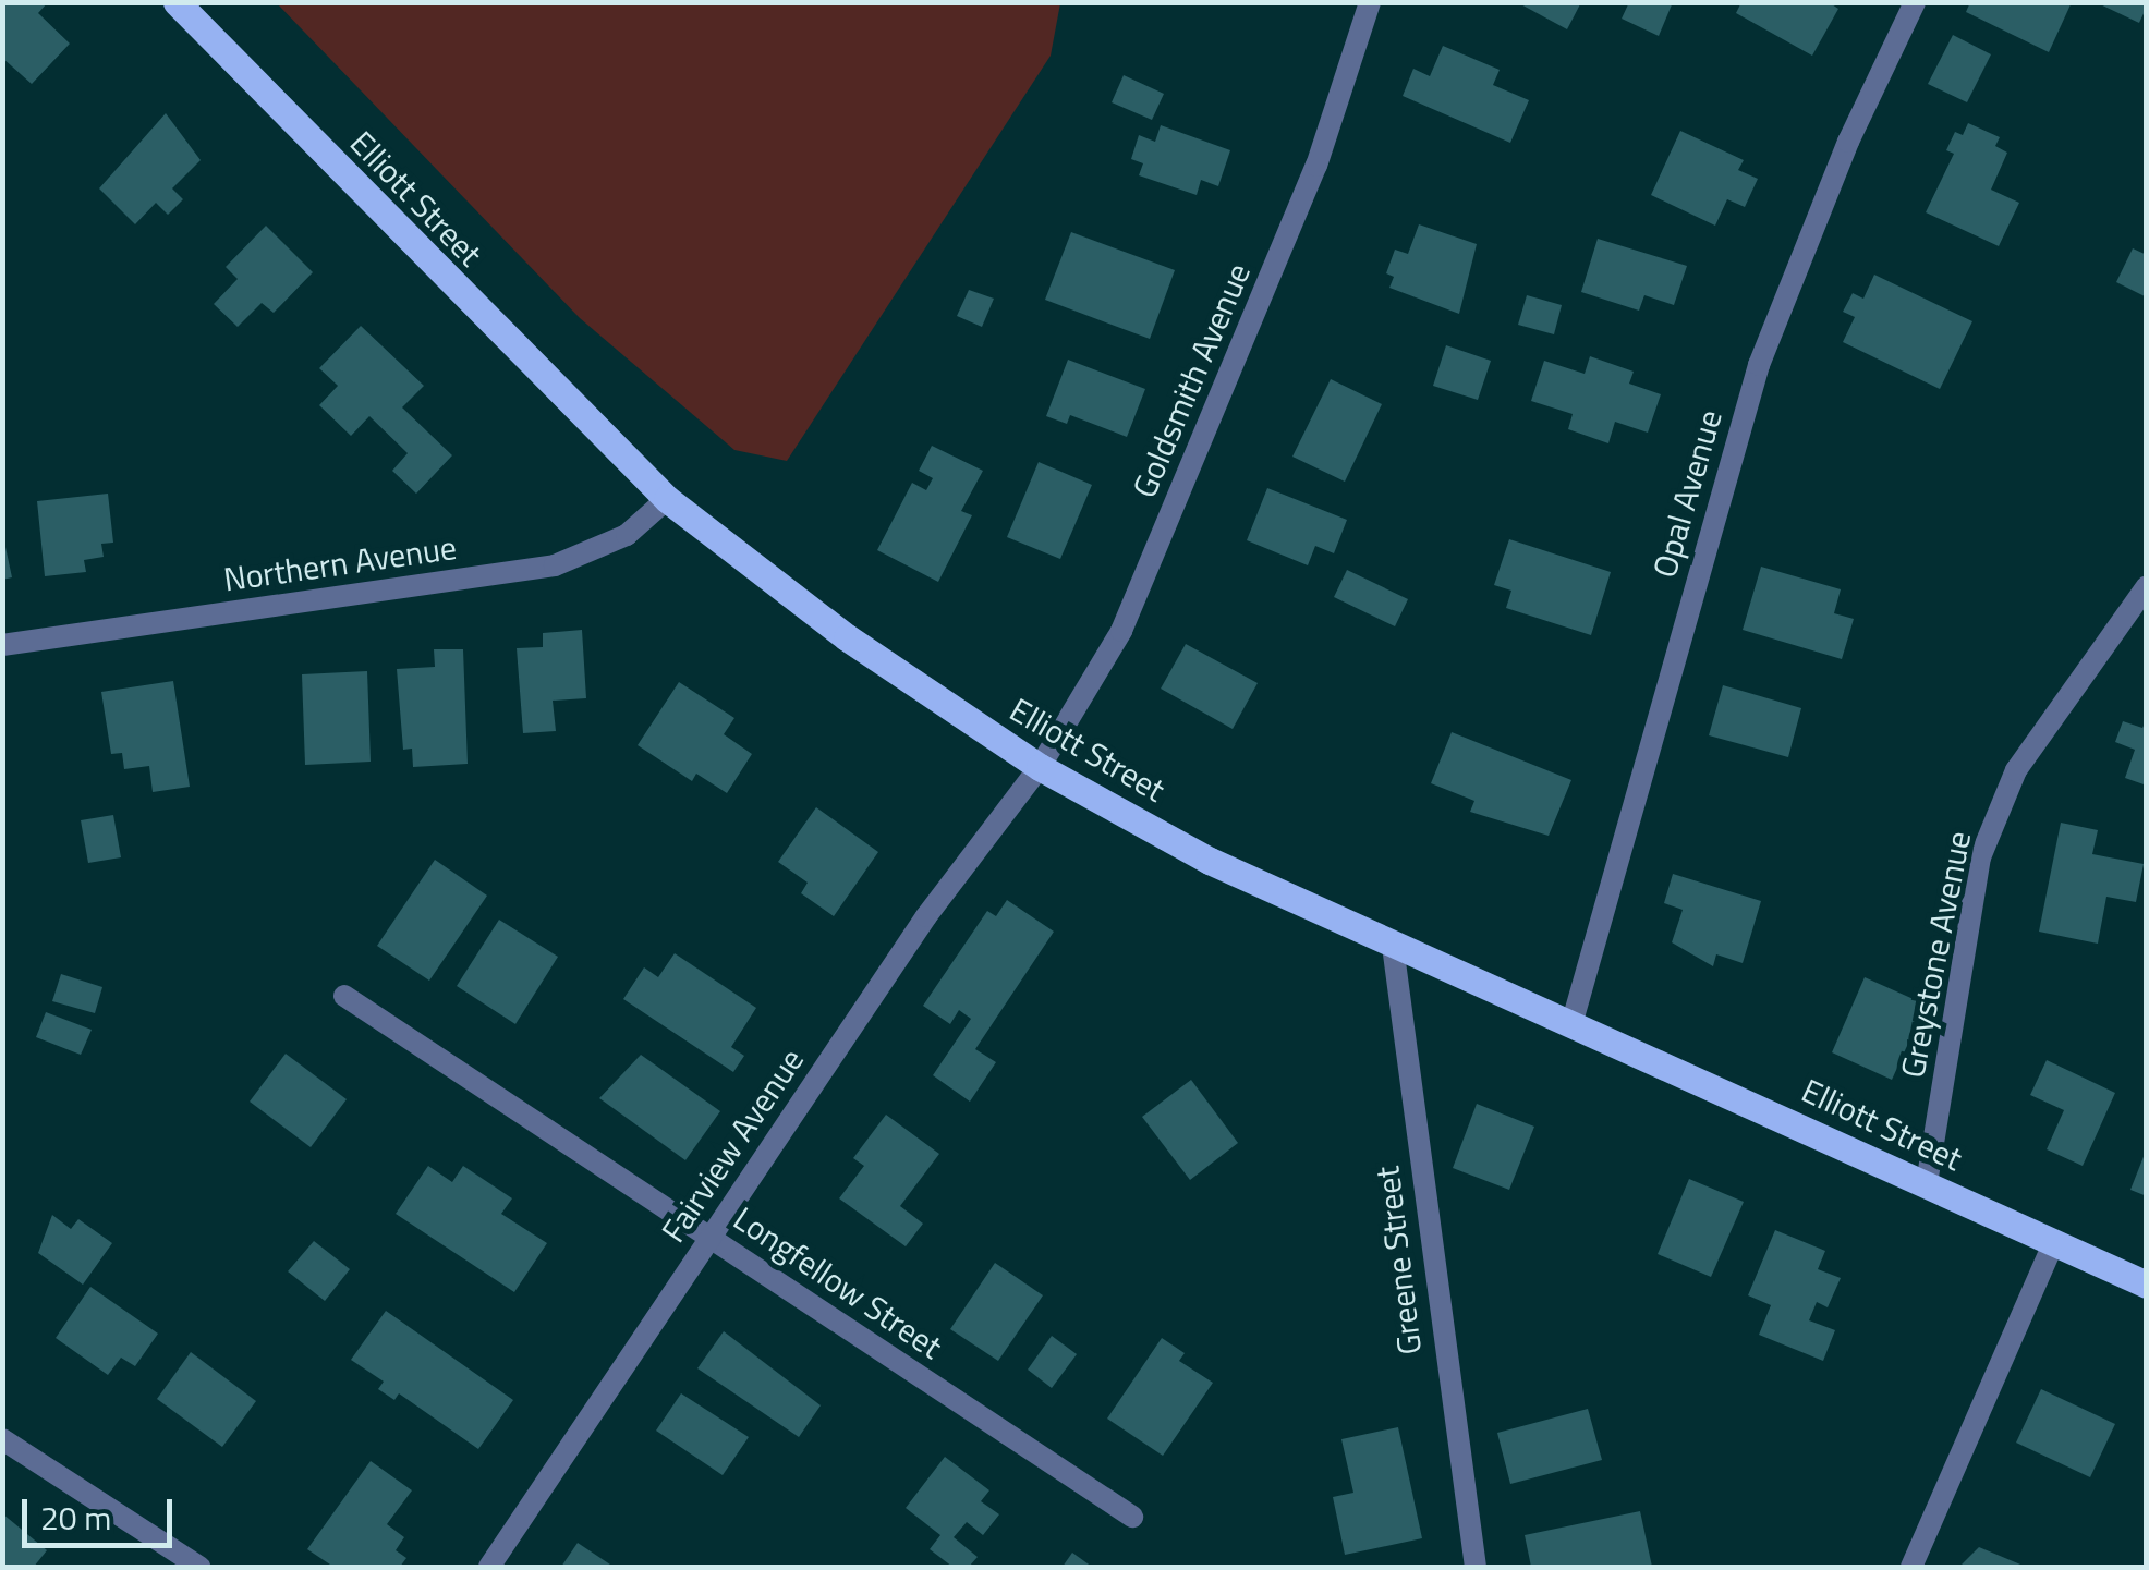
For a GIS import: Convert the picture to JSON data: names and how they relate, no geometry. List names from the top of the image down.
{
  "streets": {
    "main road": ["Elliott Street"],
    "street": [
      "Goldsmith Avenue",
      "Opal Avenue",
      "Northern Avenue",
      "Greystone Avenue",
      "Fairview Avenue",
      "Greene Street",
      "Longfellow Street"
    ]
  },
  "crossings": [
    ["Elliott Street", "Goldsmith Avenue"],
    ["Elliott Street", "Opal Avenue"],
    ["Elliott Street", "Northern Avenue"],
    ["Elliott Street", "Greystone Avenue"],
    ["Elliott Street", "Fairview Avenue"],
    ["Elliott Street", "Greene Street"],
    ["Goldsmith Avenue", "Fairview Avenue"],
    ["Fairview Avenue", "Longfellow Street"]
  ],
  "scale_bar": "20 m"
}
